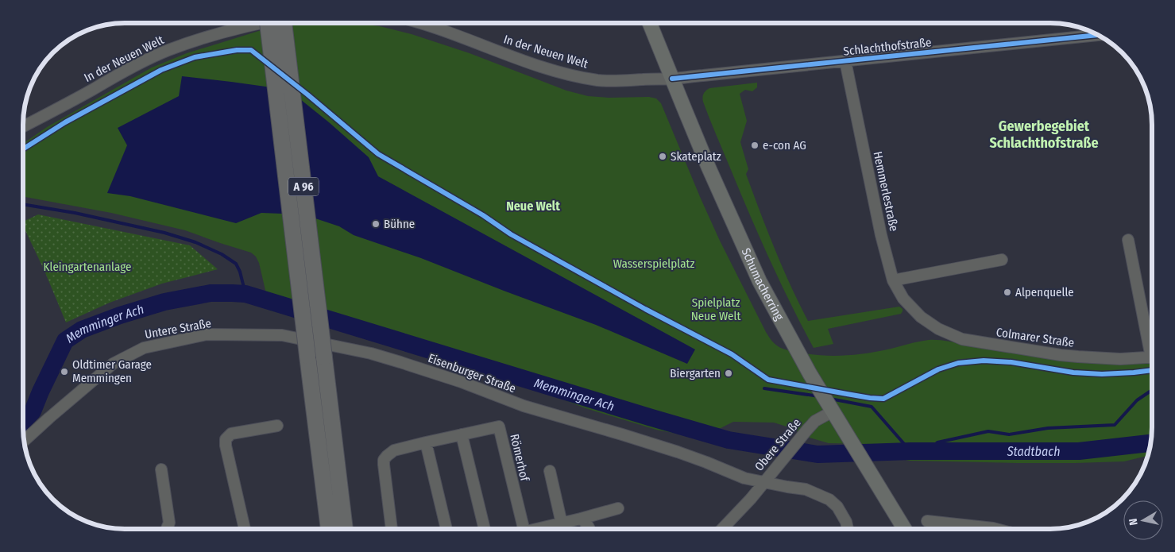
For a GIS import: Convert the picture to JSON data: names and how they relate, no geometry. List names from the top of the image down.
{
  "streets": {
    "highway": ["A 96"],
    "main road": ["Schumacherring"],
    "street": [
      "Schlachthofstraße",
      "In der Neuen Welt",
      "Hemmerlestraße",
      "Untere Straße",
      "Colmarer Straße",
      "Eisenburger Straße",
      "Obere Straße",
      "Römerhof"
    ]
  },
  "crossings": [
    ["Schlachthofstraße", "In der Neuen Welt"],
    ["Schlachthofstraße", "Hemmerlestraße"],
    ["Schlachthofstraße", "Schumacherring"],
    ["In der Neuen Welt", "Schumacherring"],
    ["Hemmerlestraße", "Colmarer Straße"],
    ["Schumacherring", "Obere Straße"],
    ["Untere Straße", "Eisenburger Straße"],
    ["Eisenburger Straße", "Obere Straße"]
  ],
  "districts": ["Gewerbegebiet Schlachthofstraße", "Neue Welt"],
  "water": ["Memminger Ach", "Stadtbach"],
  "parks": ["Wasserspielplatz", "Kleingartenanlage", "Spielplatz Neue Welt"],
  "places": [
    "e-con AG",
    "Skateplatz",
    "Bühne",
    "Alpenquelle",
    "Oldtimer Garage Memmingen",
    "Biergarten"
  ],
  "north": "left"
}
